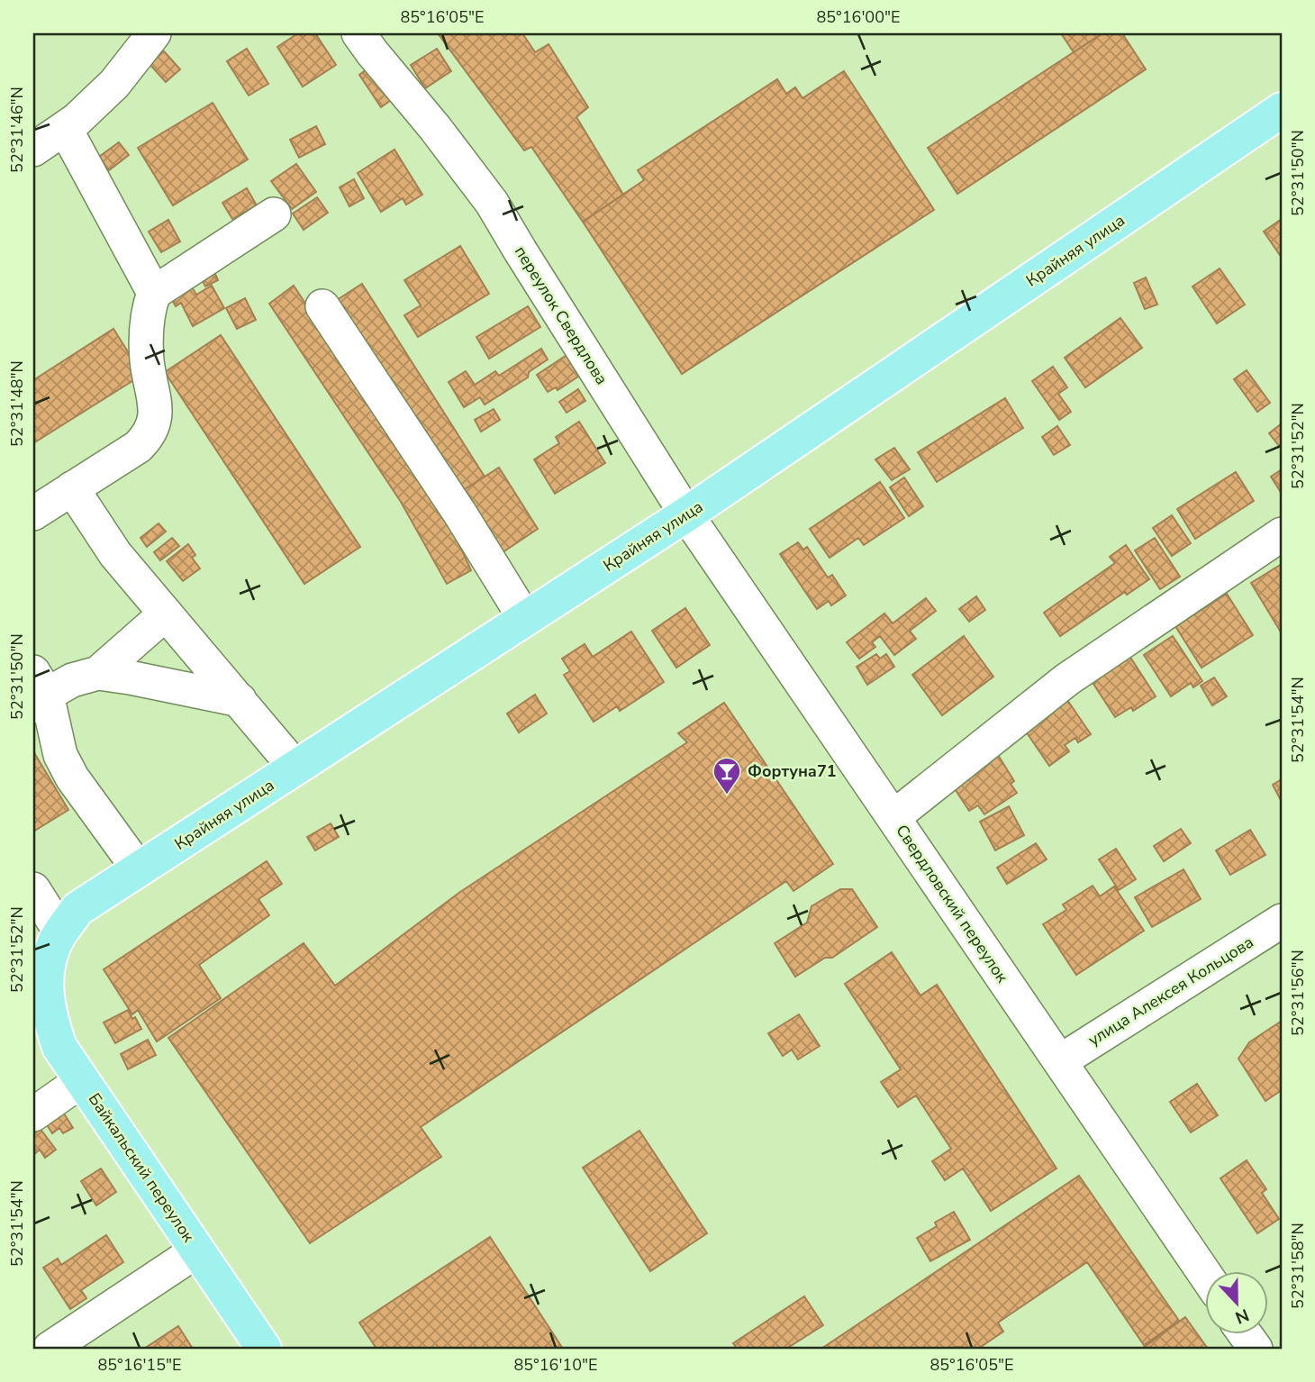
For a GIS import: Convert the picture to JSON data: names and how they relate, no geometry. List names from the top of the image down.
{
  "streets": {
    "main road": ["Крайняя улица", "Байкальский переулок"],
    "street": ["переулок Свердлова", "Свердловский переулок", "улица Алексея Кольцова"]
  },
  "crossings": [
    ["Крайняя улица", "переулок Свердлова"],
    ["Крайняя улица", "Свердловский переулок"],
    ["Крайняя улица", "Байкальский переулок"],
    ["переулок Свердлова", "Свердловский переулок"],
    ["Свердловский переулок", "улица Алексея Кольцова"]
  ],
  "places": {
    "bar": ["Фортуна71"]
  },
  "north": "bottom",
  "coordinates": [
    "85°16'05\"E",
    "85°16'00\"E",
    "52°31'46\"N",
    "52°31'50\"N",
    "52°31'48\"N",
    "52°31'52\"N",
    "52°31'54\"N",
    "52°31'56\"N",
    "52°31'58\"N",
    "85°16'15\"E",
    "85°16'10\"E"
  ]
}
